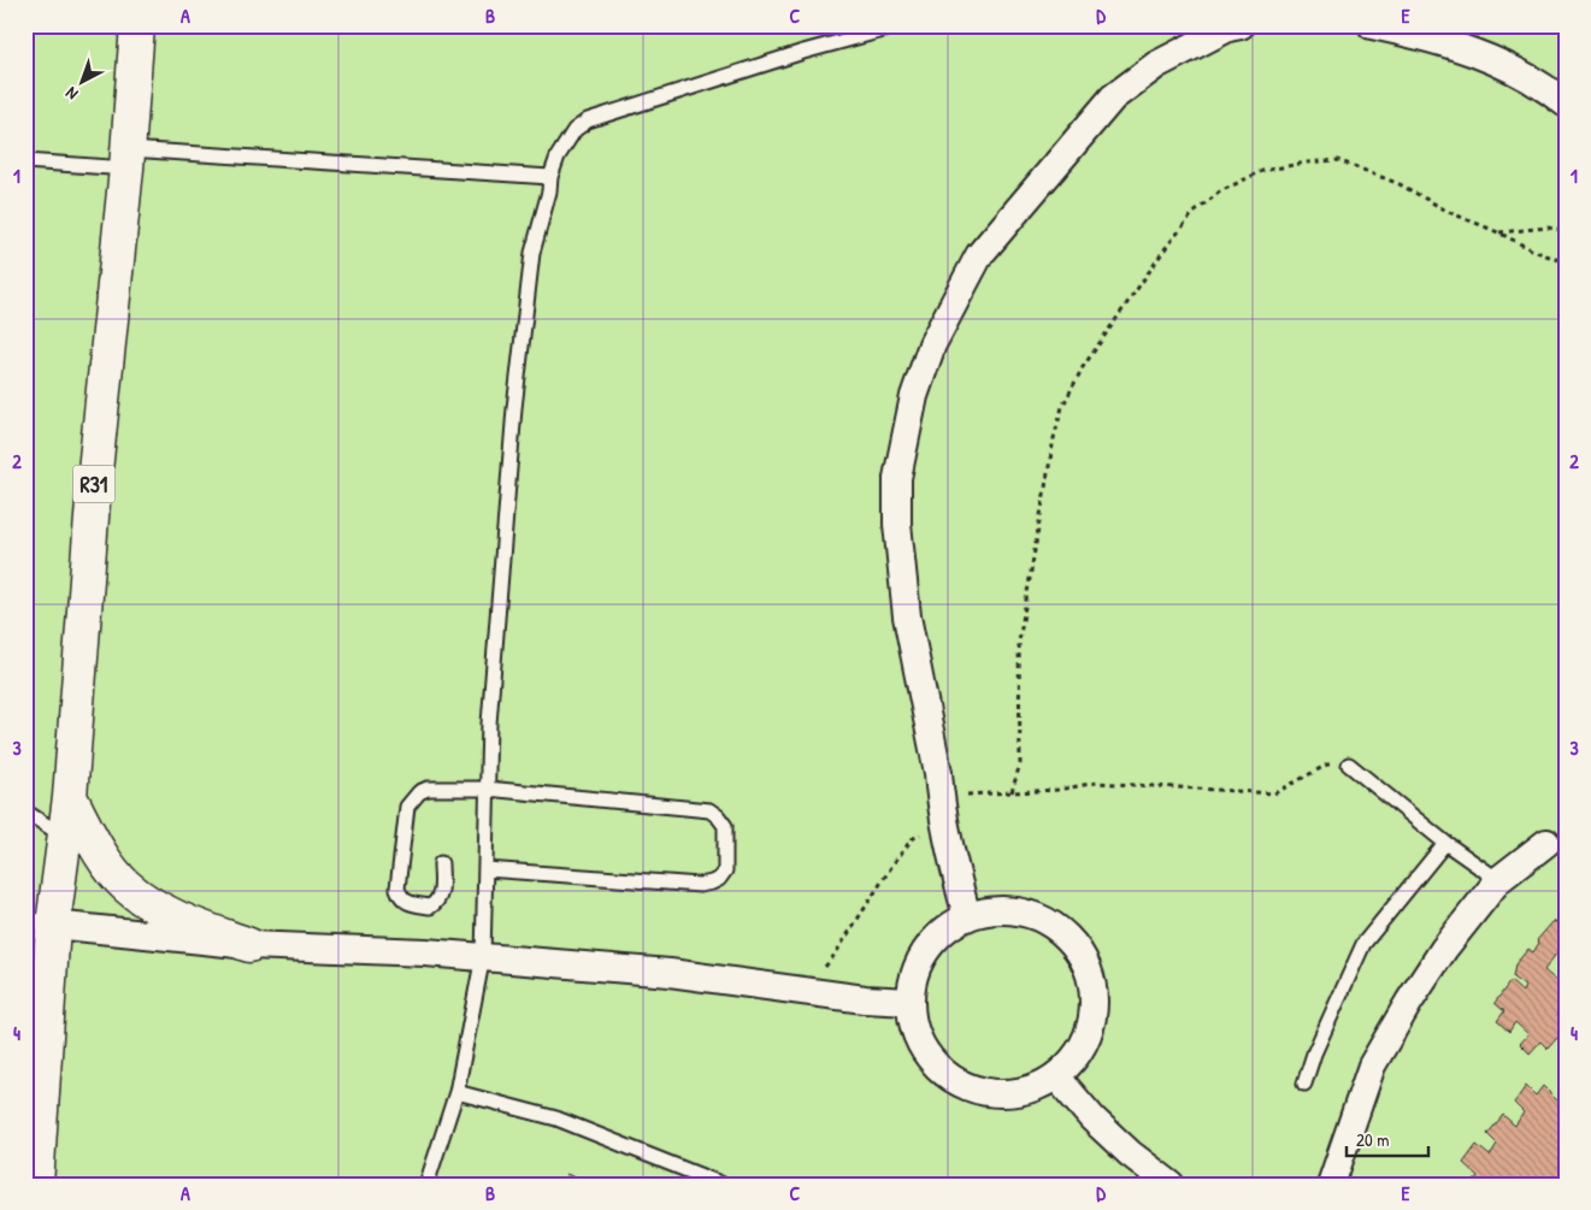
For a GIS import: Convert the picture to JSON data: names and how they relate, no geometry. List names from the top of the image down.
{
  "streets": {
    "main road": ["R31"]
  },
  "scale_bar": "20 m",
  "north": "bottom left",
  "grid": {
    "columns": [
      "A",
      "B",
      "C",
      "D",
      "E"
    ],
    "rows": [
      "1",
      "2",
      "3",
      "4"
    ]
  }
}
